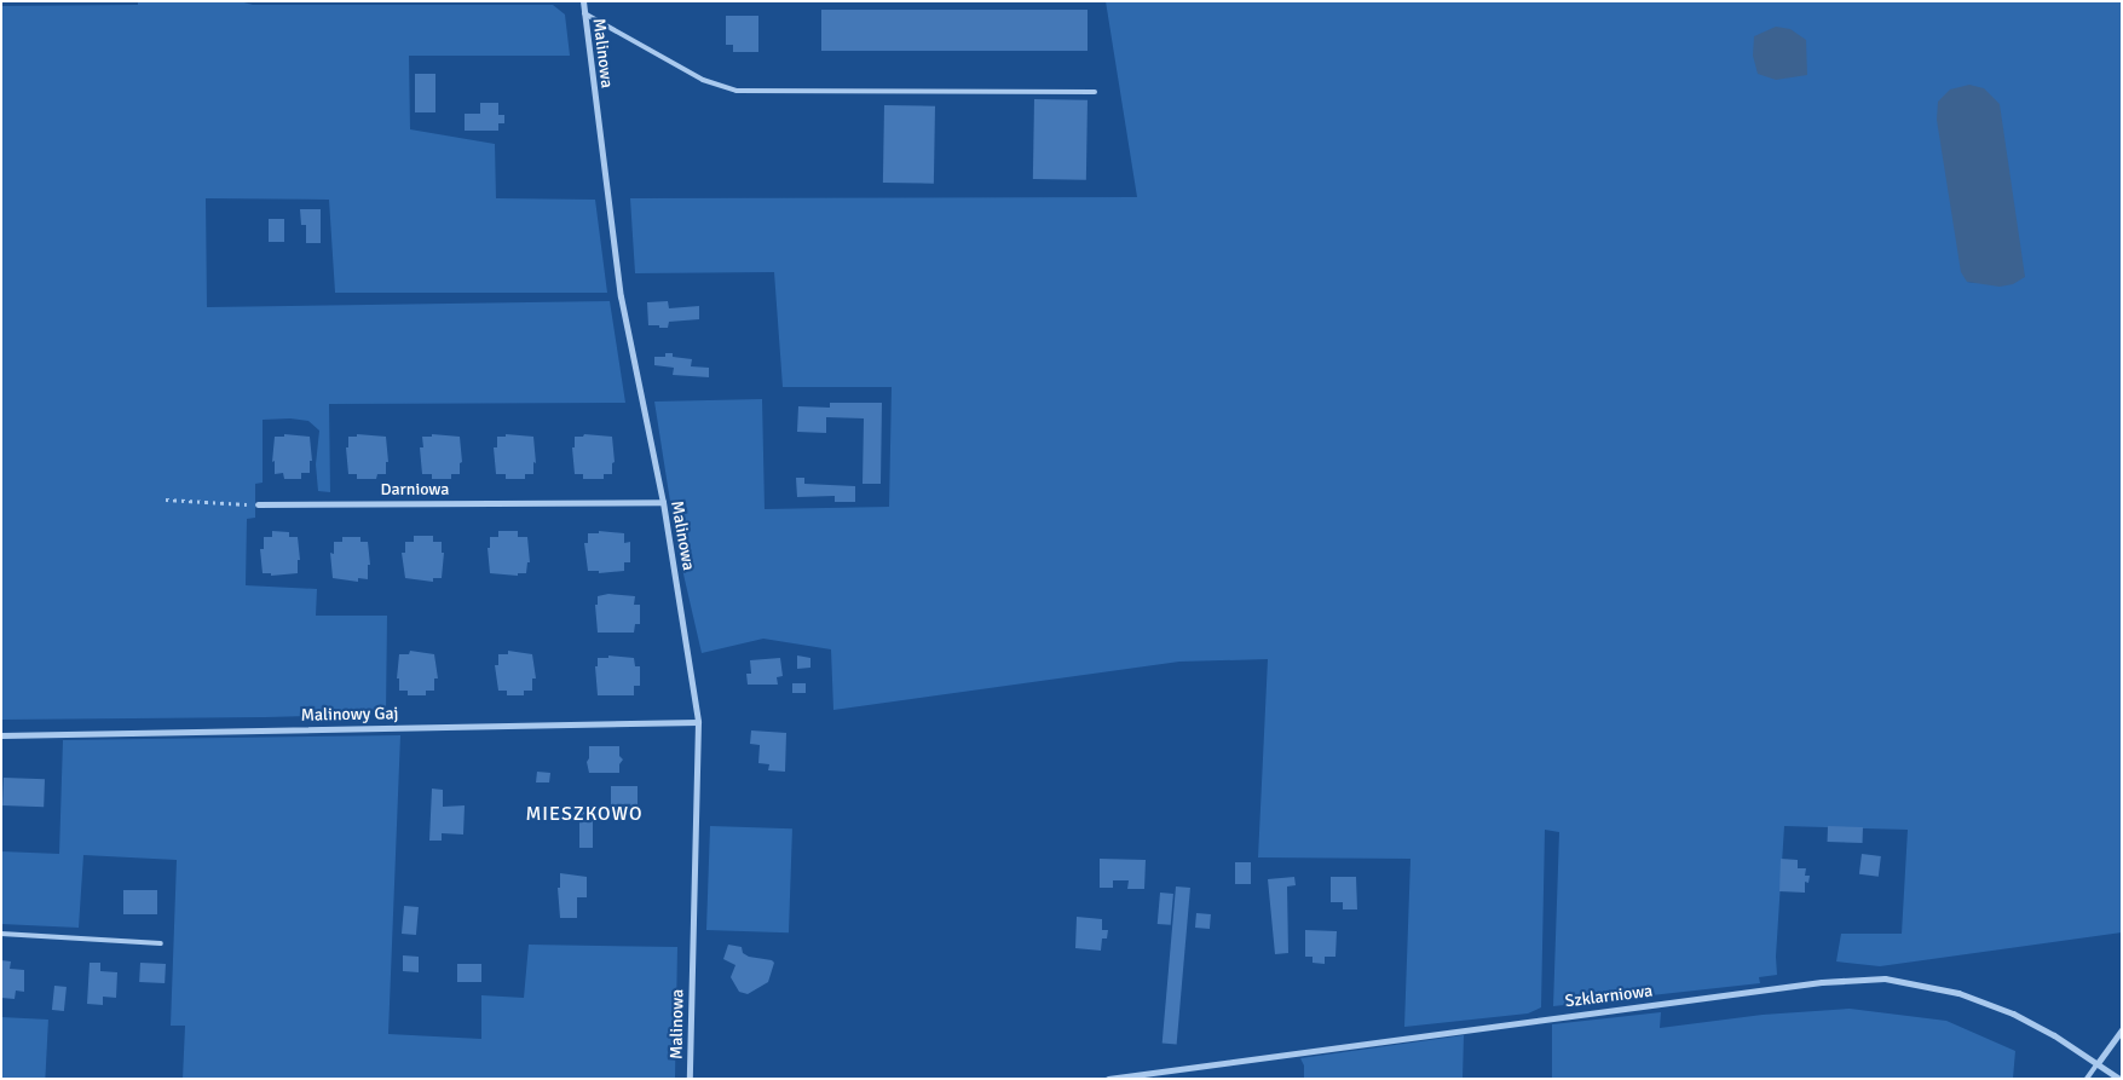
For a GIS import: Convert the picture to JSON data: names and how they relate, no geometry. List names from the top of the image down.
{
  "streets": {
    "street": [
      "Malinowa",
      "Darniowa",
      "Malinowy Gaj",
      "Szklarniowa"
    ]
  },
  "crossings": [
    ["Malinowa", "Darniowa"],
    ["Malinowa", "Malinowy Gaj"]
  ],
  "districts": ["MIESZKOWO"]
}
